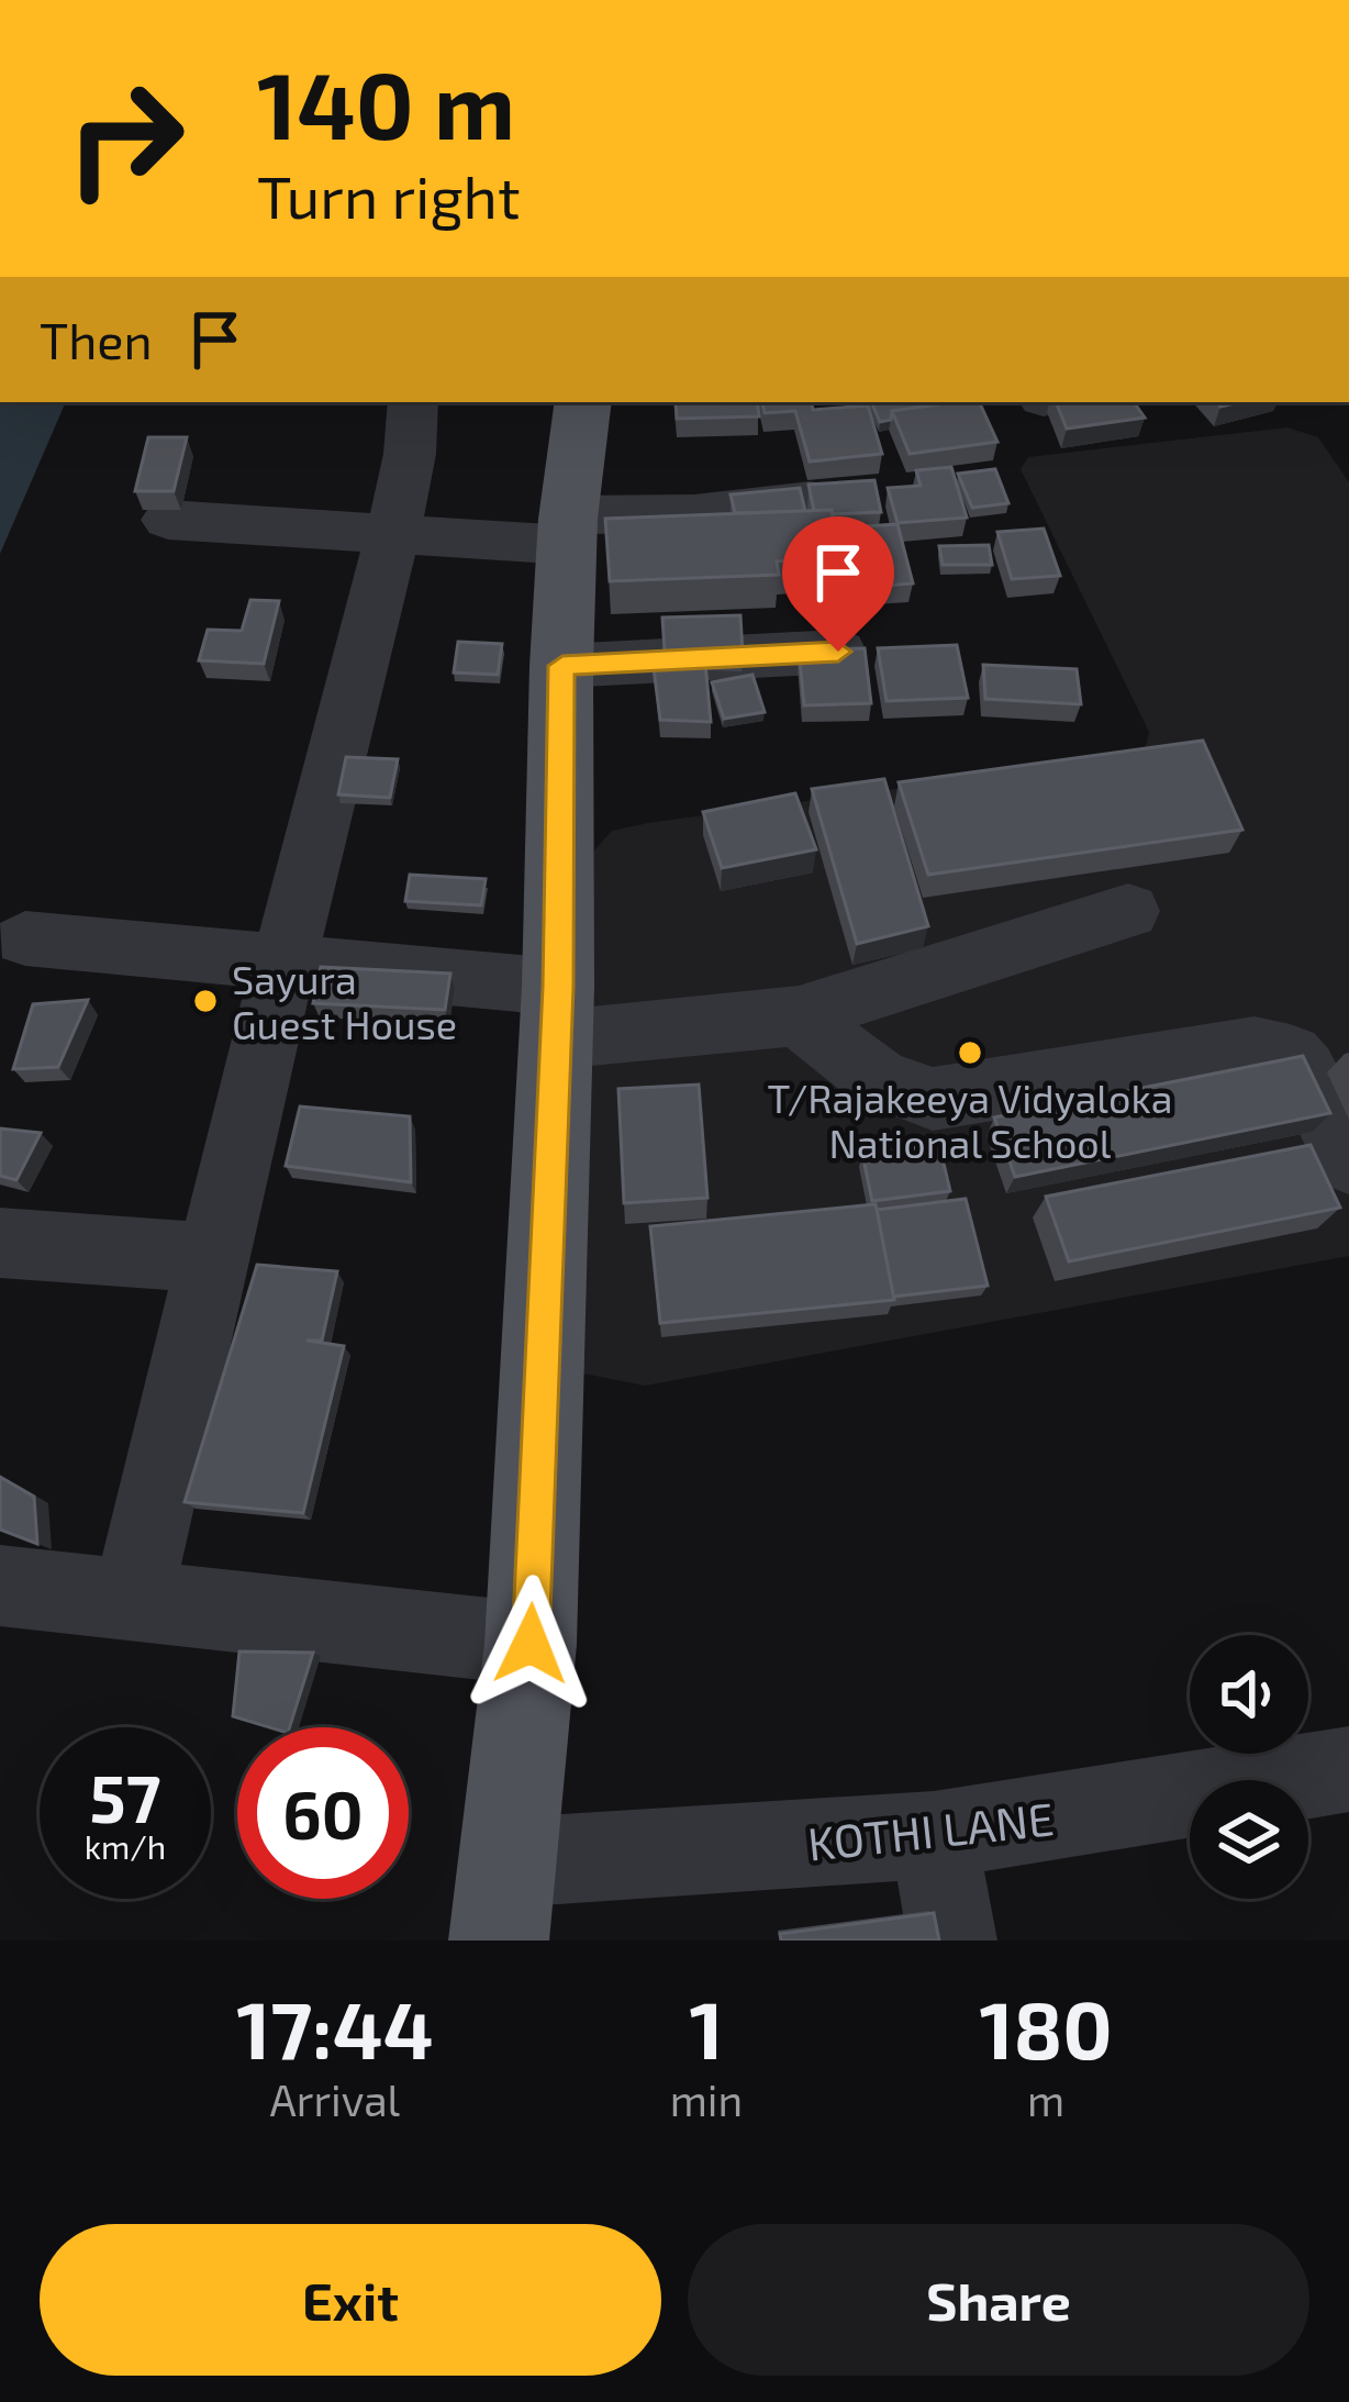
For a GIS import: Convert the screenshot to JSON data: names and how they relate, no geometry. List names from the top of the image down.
{
  "streets": {
    "street": ["KOTHI LANE"]
  },
  "places": ["Sayura Guest House", "T/Rajakeeya Vidyaloka National School"],
  "page": {
    "turn": ["140 m", "Turn right"],
    "then": "Then",
    "speed": "57 km/h",
    "limit": "60",
    "eta": [
      "17:44",
      "Arrival",
      "1",
      "min",
      "180",
      "m"
    ],
    "buttons": ["Exit", "Share"]
  }
}
